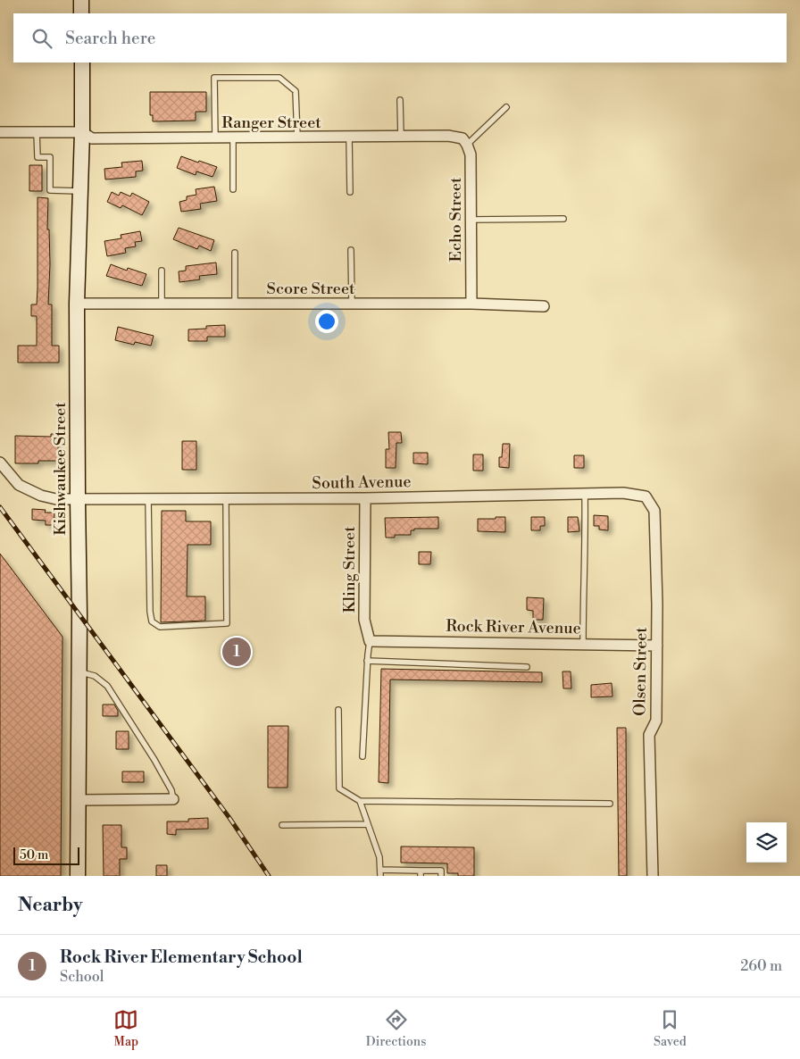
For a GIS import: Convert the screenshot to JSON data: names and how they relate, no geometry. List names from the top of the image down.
{
  "streets": {
    "street": [
      "Ranger Street",
      "Echo Street",
      "Score Street",
      "Kishwaukee Street",
      "South Avenue",
      "Kling Street",
      "Rock River Avenue",
      "Olsen Street"
    ]
  },
  "crossings": [
    ["Ranger Street", "Echo Street"],
    ["Ranger Street", "Kishwaukee Street"],
    ["Echo Street", "Score Street"],
    ["Score Street", "Kishwaukee Street"],
    ["Kishwaukee Street", "South Avenue"],
    ["South Avenue", "Kling Street"],
    ["South Avenue", "Olsen Street"],
    ["Kling Street", "Rock River Avenue"],
    ["Rock River Avenue", "Olsen Street"]
  ],
  "scale_bar": "50 m",
  "page": {
    "search": "Search here",
    "pins": "1",
    "scale": "50 m",
    "heading": "Nearby",
    "list": [
      {
        "mark": "1",
        "name": "Rock River Elementary School",
        "note": "School",
        "value": "260 m"
      }
    ],
    "nav": ["Map", "Directions", "Saved"]
  }
}
